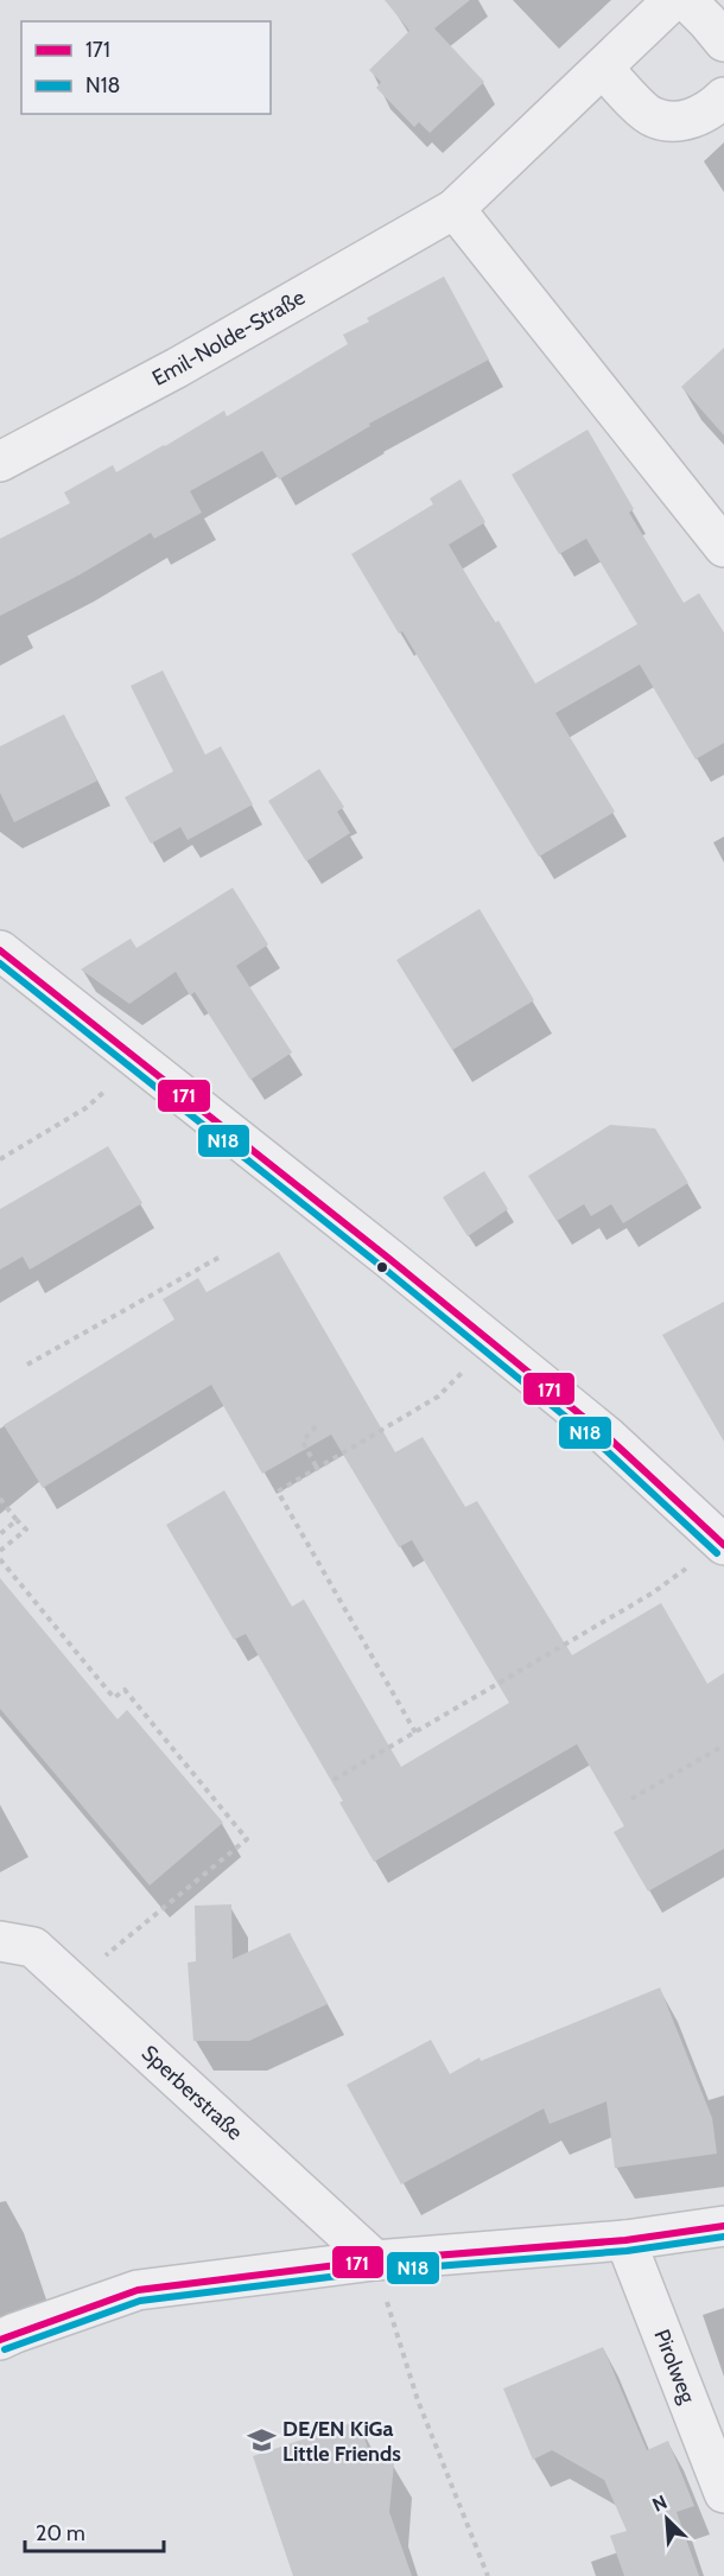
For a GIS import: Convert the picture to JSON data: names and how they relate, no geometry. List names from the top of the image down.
{
  "streets": {
    "street": ["Emil-Nolde-Straße", "Sperberstraße", "Pirolweg"]
  },
  "places": {
    "school or university": ["DE/EN KiGa Little Friends"]
  },
  "lines": ["transit line 171", "transit line N18"],
  "legend": ["171", "N18"],
  "scale_bar": "20 m",
  "north": "top left"
}
